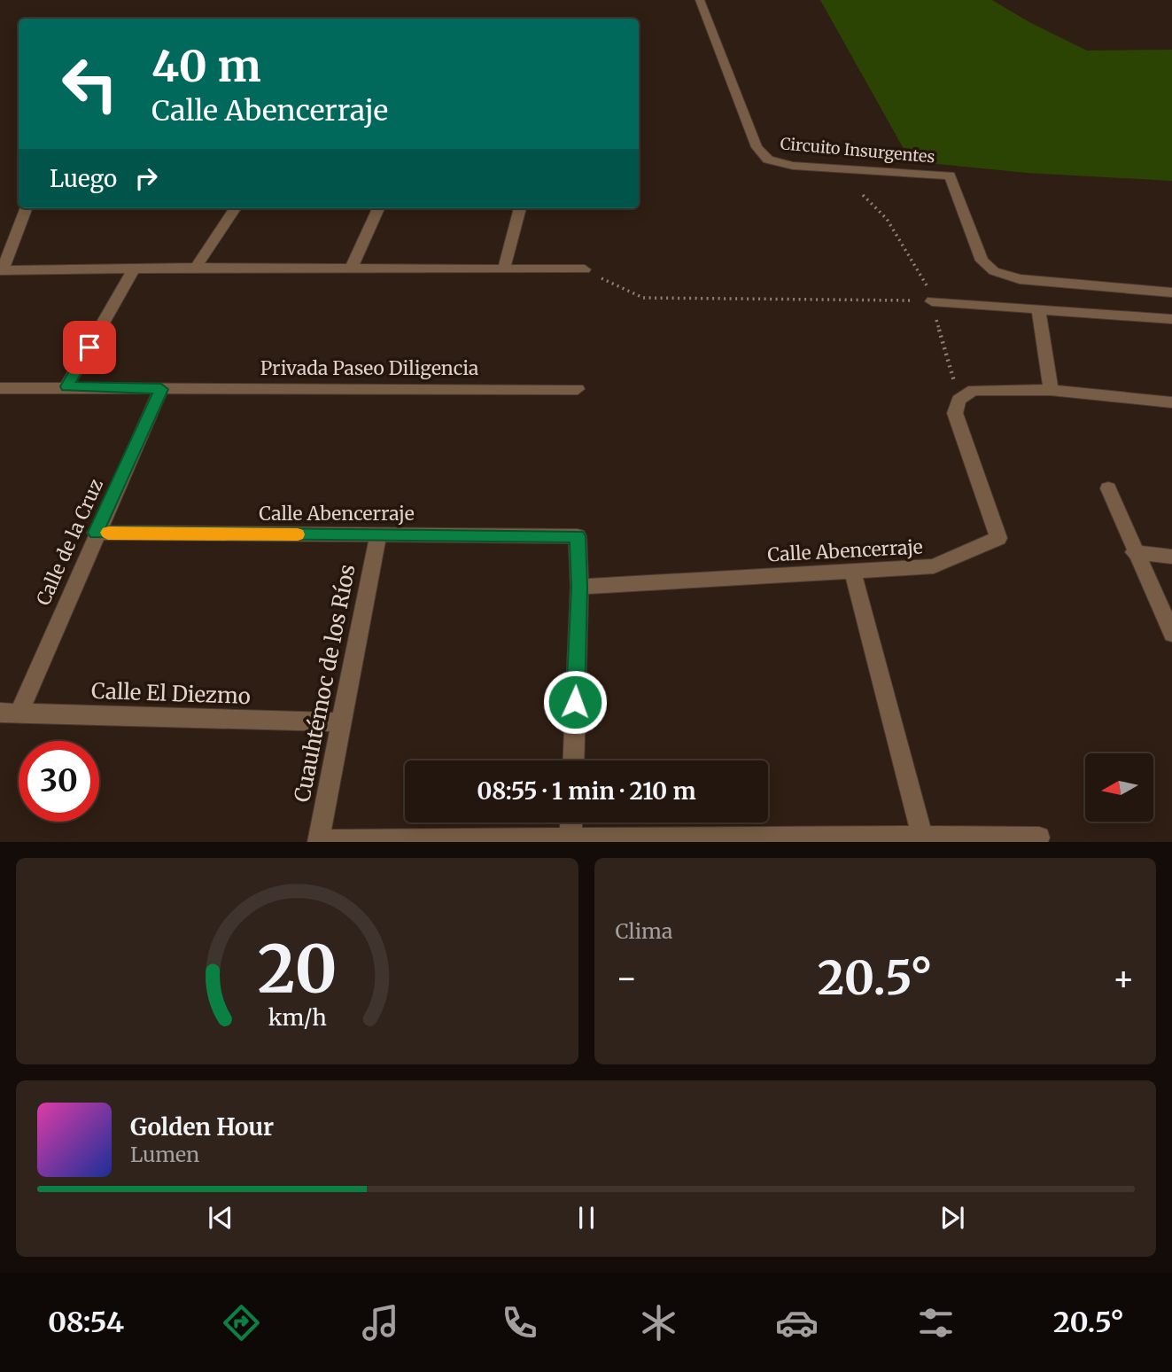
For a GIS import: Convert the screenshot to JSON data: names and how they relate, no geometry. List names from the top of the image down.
{
  "streets": {
    "street": [
      "Circuito Insurgentes",
      "Privada Paseo Diligencia",
      "Calle Abencerraje",
      "Calle de la Cruz",
      "Cuauhtémoc de los Ríos",
      "Calle El Diezmo"
    ]
  },
  "crossings": [
    ["Privada Paseo Diligencia", "Calle de la Cruz"],
    ["Calle Abencerraje", "Calle de la Cruz"],
    ["Calle Abencerraje", "Cuauhtémoc de los Ríos"],
    ["Calle de la Cruz", "Calle El Diezmo"],
    ["Cuauhtémoc de los Ríos", "Calle El Diezmo"]
  ],
  "north": "left",
  "page": {
    "turn": ["40 m", "Calle Abencerraje"],
    "then": "Luego",
    "limit": "30",
    "trip": "08:55 · 1 min · 210 m",
    "tile": "Clima",
    "heat": ["−", "20.5°", "+"],
    "song": ["Golden Hour", "Lumen"],
    "tabs": ["08:54", "20.5°"],
    "gauge": ["20", "km/h"]
  }
}
